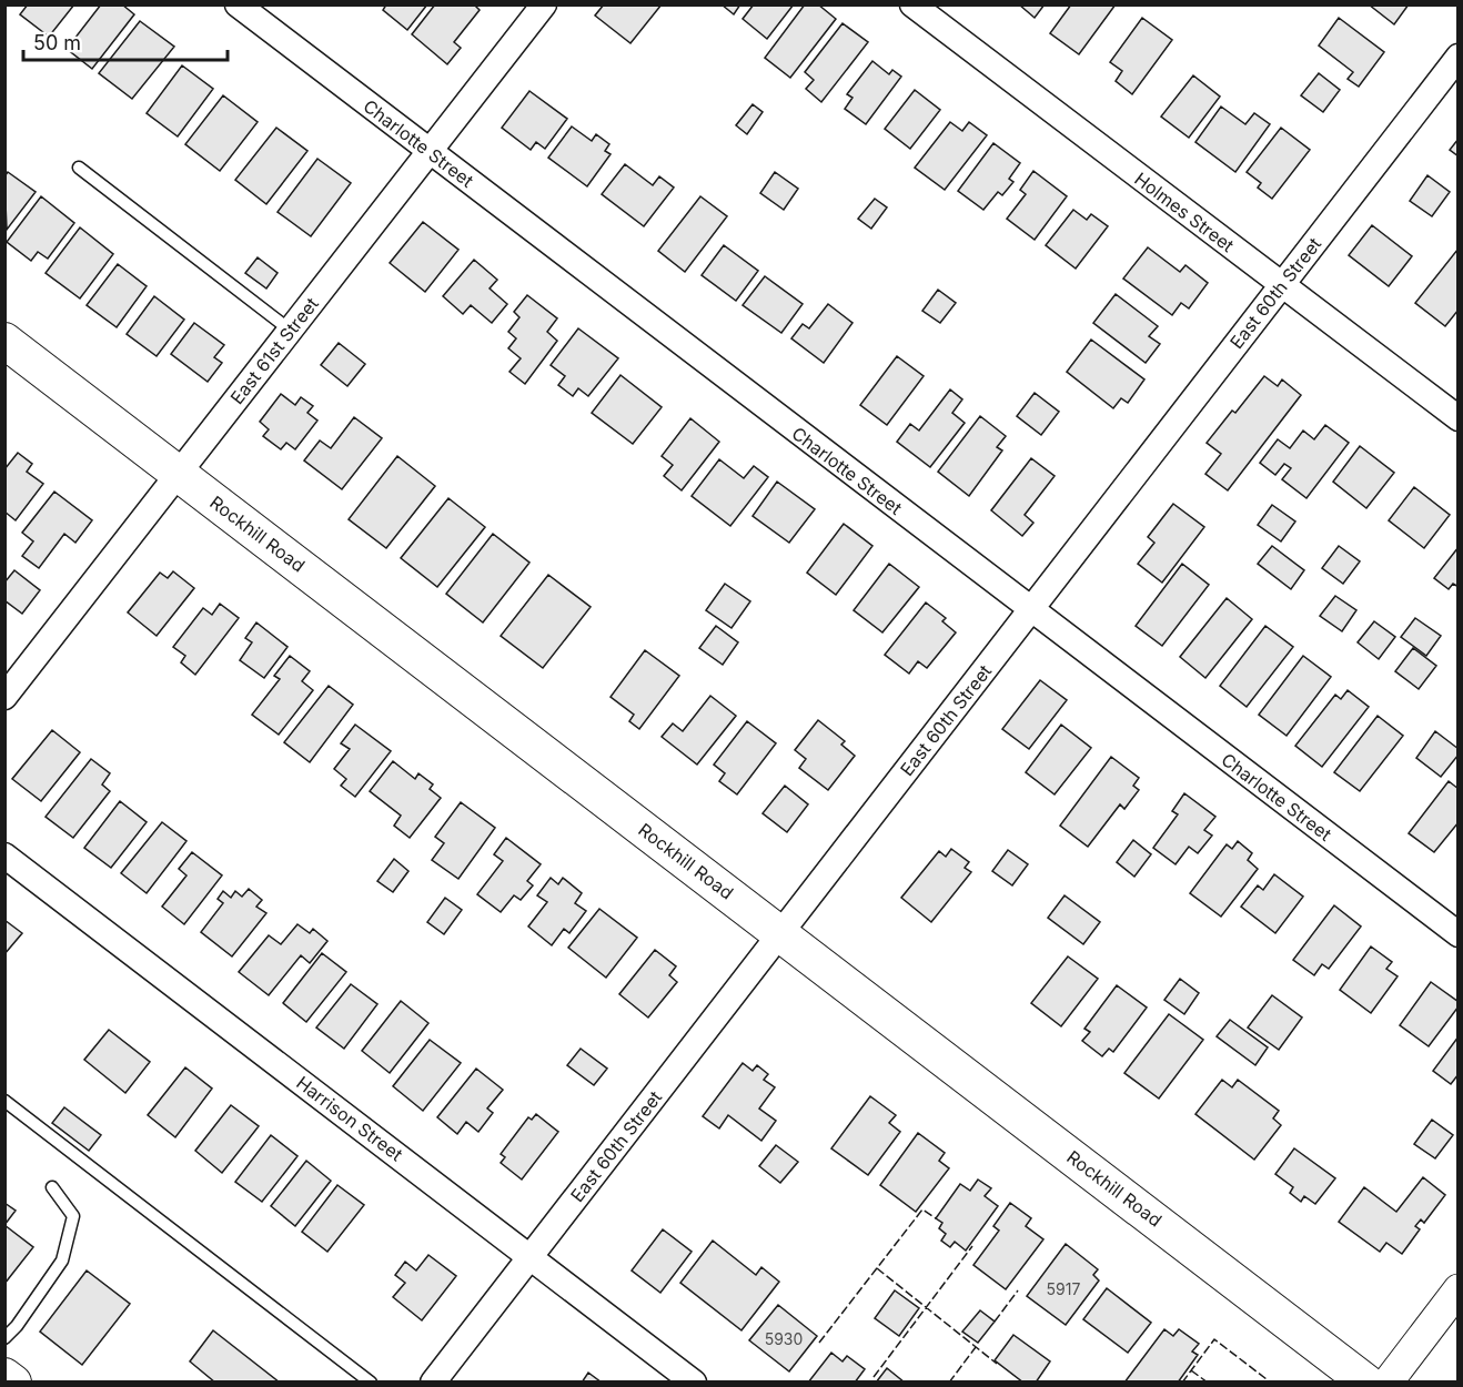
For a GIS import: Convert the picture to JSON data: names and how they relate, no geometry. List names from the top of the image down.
{
  "streets": {
    "main road": ["Rockhill Road"],
    "street": [
      "Charlotte Street",
      "Holmes Street",
      "East 60th Street",
      "East 61st Street",
      "Harrison Street"
    ]
  },
  "crossings": [
    ["Charlotte Street", "East 60th Street"],
    ["Charlotte Street", "East 61st Street"],
    ["Holmes Street", "East 60th Street"],
    ["East 60th Street", "Rockhill Road"],
    ["East 60th Street", "Harrison Street"],
    ["East 61st Street", "Rockhill Road"]
  ],
  "house_numbers": ["5917", "5930"],
  "scale_bar": "50 m"
}
